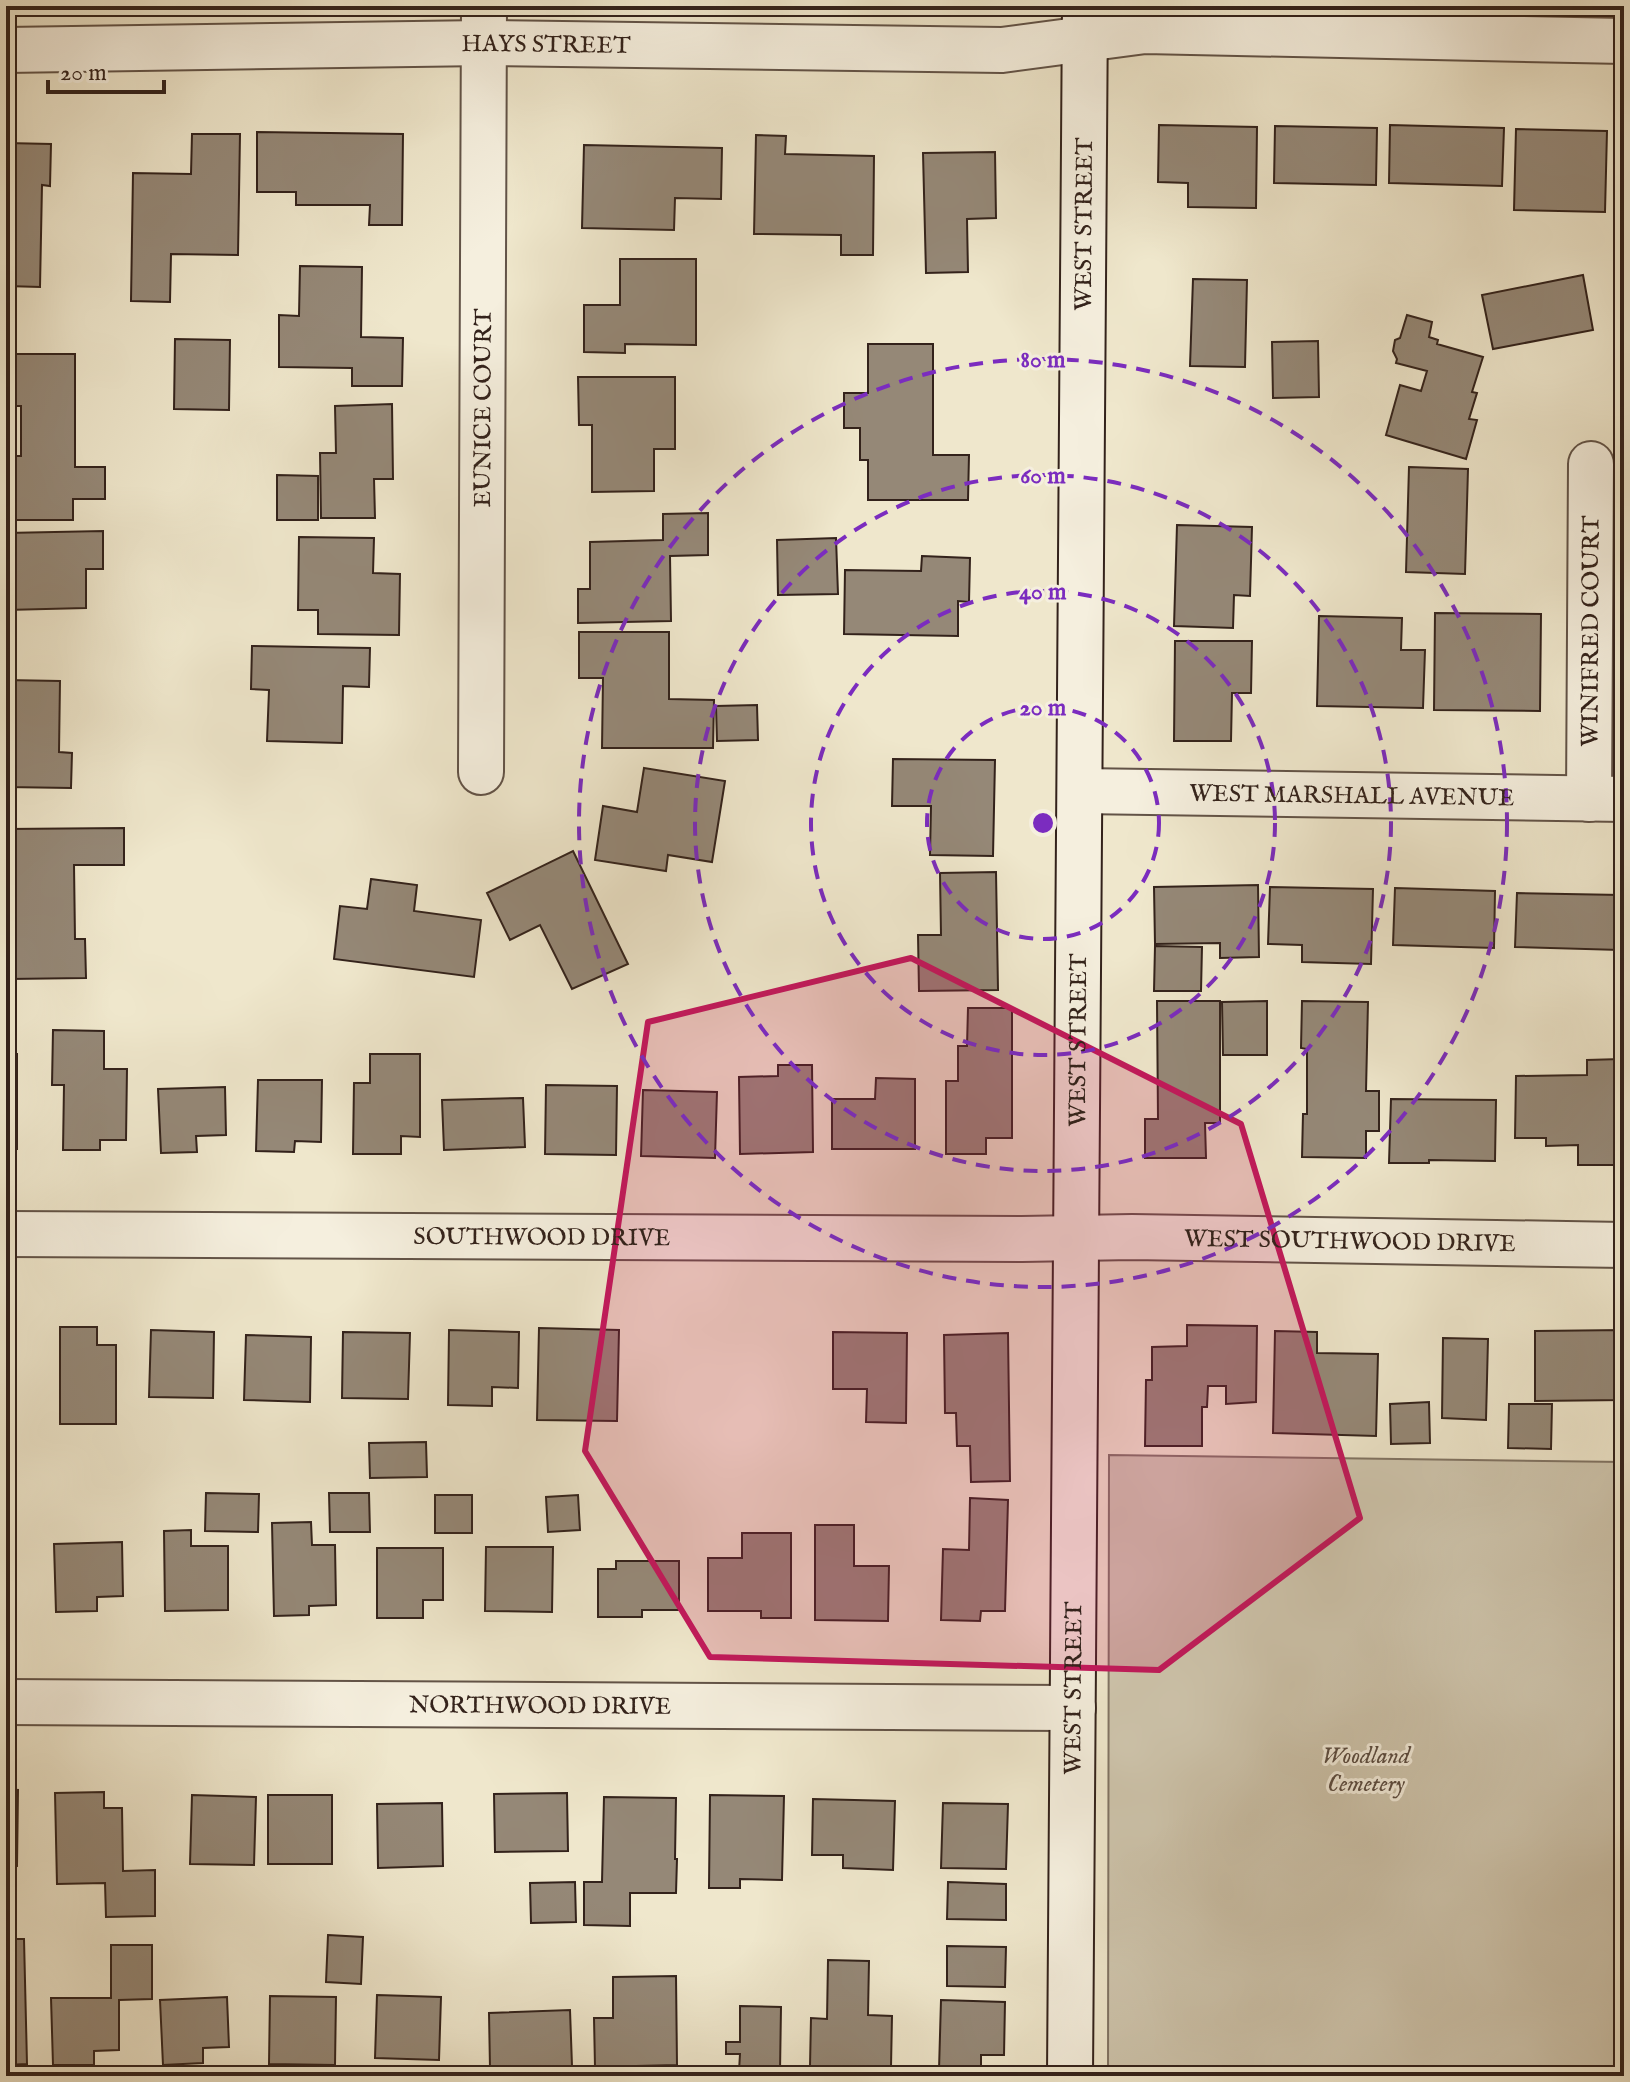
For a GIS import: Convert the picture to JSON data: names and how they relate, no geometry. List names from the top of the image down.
{
  "streets": {
    "street": [
      "HAYS STREET",
      "WEST STREET",
      "EUNICE COURT",
      "WINIFRED COURT",
      "WEST MARSHALL AVENUE",
      "SOUTHWOOD DRIVE",
      "WEST SOUTHWOOD DRIVE",
      "NORTHWOOD DRIVE"
    ]
  },
  "crossings": [
    ["HAYS STREET", "WEST STREET"],
    ["HAYS STREET", "EUNICE COURT"],
    ["WEST STREET", "WEST MARSHALL AVENUE"],
    ["WEST STREET", "SOUTHWOOD DRIVE"],
    ["WEST STREET", "WEST SOUTHWOOD DRIVE"],
    ["WEST STREET", "NORTHWOOD DRIVE"],
    ["WINIFRED COURT", "WEST MARSHALL AVENUE"],
    ["SOUTHWOOD DRIVE", "WEST SOUTHWOOD DRIVE"]
  ],
  "parks": ["Woodland Cemetery"],
  "scale_bar": "20 m",
  "rings": [
    "80 m",
    "60 m",
    "40 m",
    "20 m"
  ]
}
